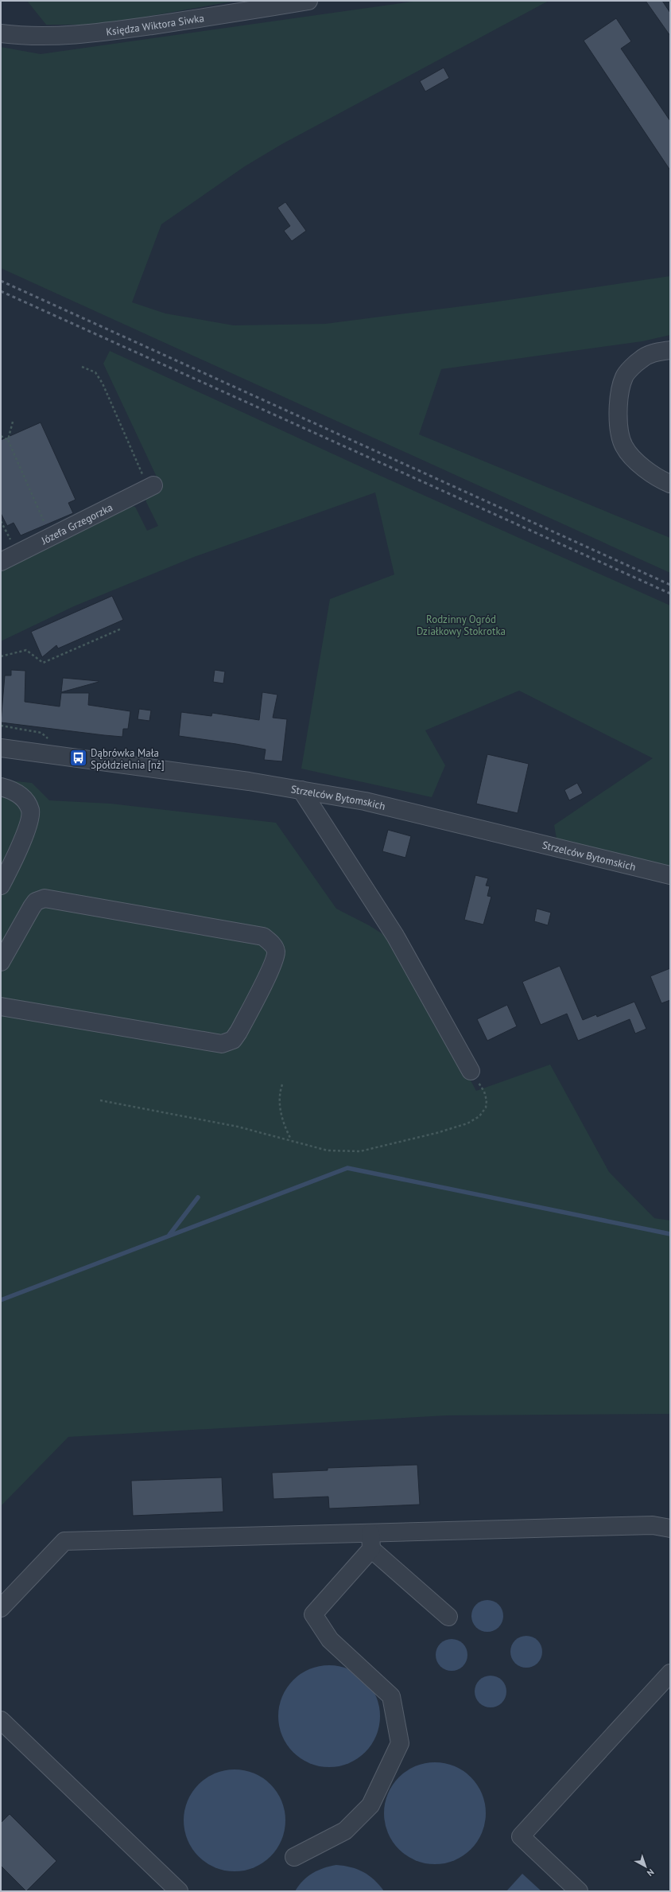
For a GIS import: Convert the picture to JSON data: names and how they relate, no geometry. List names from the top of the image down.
{
  "streets": {
    "street": ["Księdza Wiktora Siwka", "Józefa Grzegorzka", "Strzelców Bytomskich"]
  },
  "parks": ["Rodzinny Ogród Działkowy Stokrotka"],
  "places": {
    "bus stop": ["Dąbrówka Mała Spółdzielnia [nż]"]
  },
  "north": "bottom right"
}
